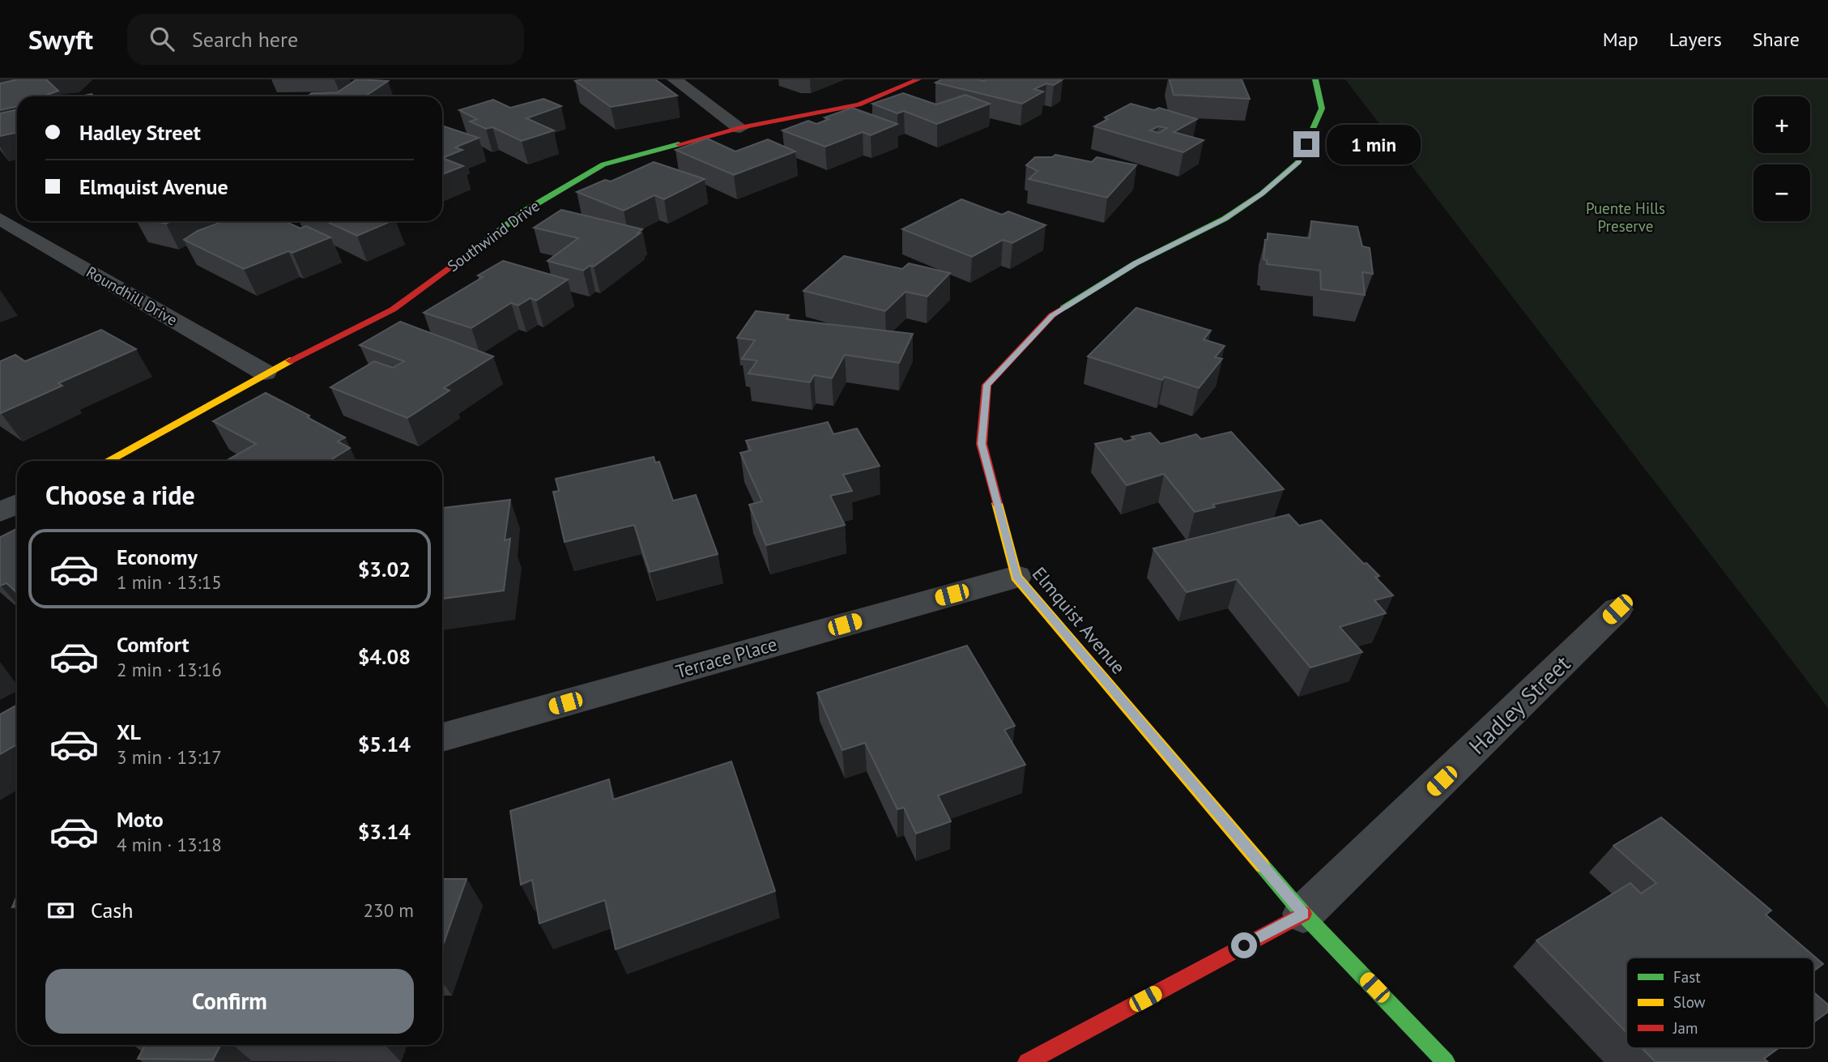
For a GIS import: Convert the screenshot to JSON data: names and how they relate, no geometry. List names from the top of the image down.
{
  "streets": {
    "street": [
      "Southwind Drive",
      "Roundhill Drive",
      "Elmquist Avenue",
      "Terrace Place",
      "Hadley Street"
    ]
  },
  "crossings": [
    ["Southwind Drive", "Roundhill Drive"],
    ["Elmquist Avenue", "Terrace Place"],
    ["Elmquist Avenue", "Hadley Street"]
  ],
  "parks": ["Puente Hills Preserve"],
  "legend": ["Fast", "Slow", "Jam"],
  "page": {
    "header": "Swyft",
    "search": "Search here",
    "nav": ["Map", "Layers", "Share"],
    "map_buttons": ["+", "−"],
    "banner": ["Hadley Street", "Elmquist Avenue"],
    "bubble": "1 min",
    "heading": "Choose a ride",
    "list": [
      {
        "name": "Economy",
        "note": "1 min · 13:15",
        "value": "$3.02"
      },
      {
        "name": "Comfort",
        "note": "2 min · 13:16",
        "value": "$4.08"
      },
      {
        "name": "XL",
        "note": "3 min · 13:17",
        "value": "$5.14"
      },
      {
        "name": "Moto",
        "note": "4 min · 13:18",
        "value": "$3.14"
      }
    ],
    "pay": ["Cash", "230 m"],
    "buttons": "Confirm"
  }
}
